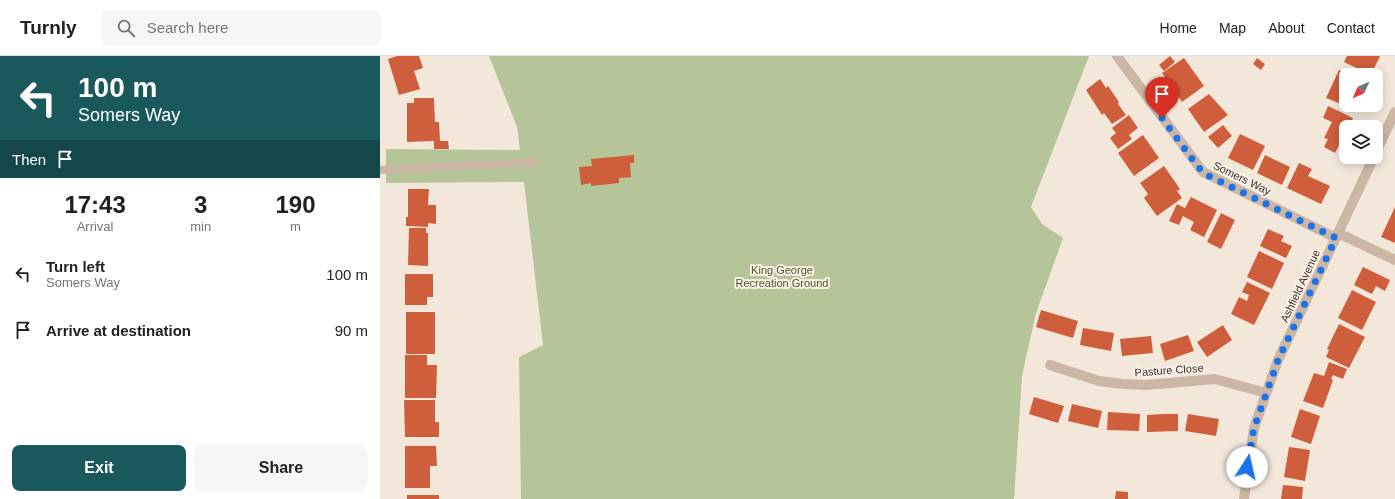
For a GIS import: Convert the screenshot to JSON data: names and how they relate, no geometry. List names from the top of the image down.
{
  "streets": {
    "street": ["Somers Way", "Ashfield Avenue", "Pasture Close"]
  },
  "crossings": [
    ["Somers Way", "Ashfield Avenue"],
    ["Ashfield Avenue", "Pasture Close"]
  ],
  "parks": ["King George Recreation Ground"],
  "north": "bottom left",
  "page": {
    "header": "Turnly",
    "search": "Search here",
    "nav": [
      "Home",
      "Map",
      "About",
      "Contact"
    ],
    "turn": ["100 m", "Somers Way"],
    "then": "Then",
    "eta": [
      "17:43",
      "Arrival",
      "3",
      "min",
      "190",
      "m"
    ],
    "list": [
      {
        "name": "Turn left",
        "note": "Somers Way",
        "value": "100 m"
      },
      {
        "name": "Arrive at destination",
        "value": "90 m"
      }
    ],
    "buttons": ["Exit", "Share"]
  }
}
